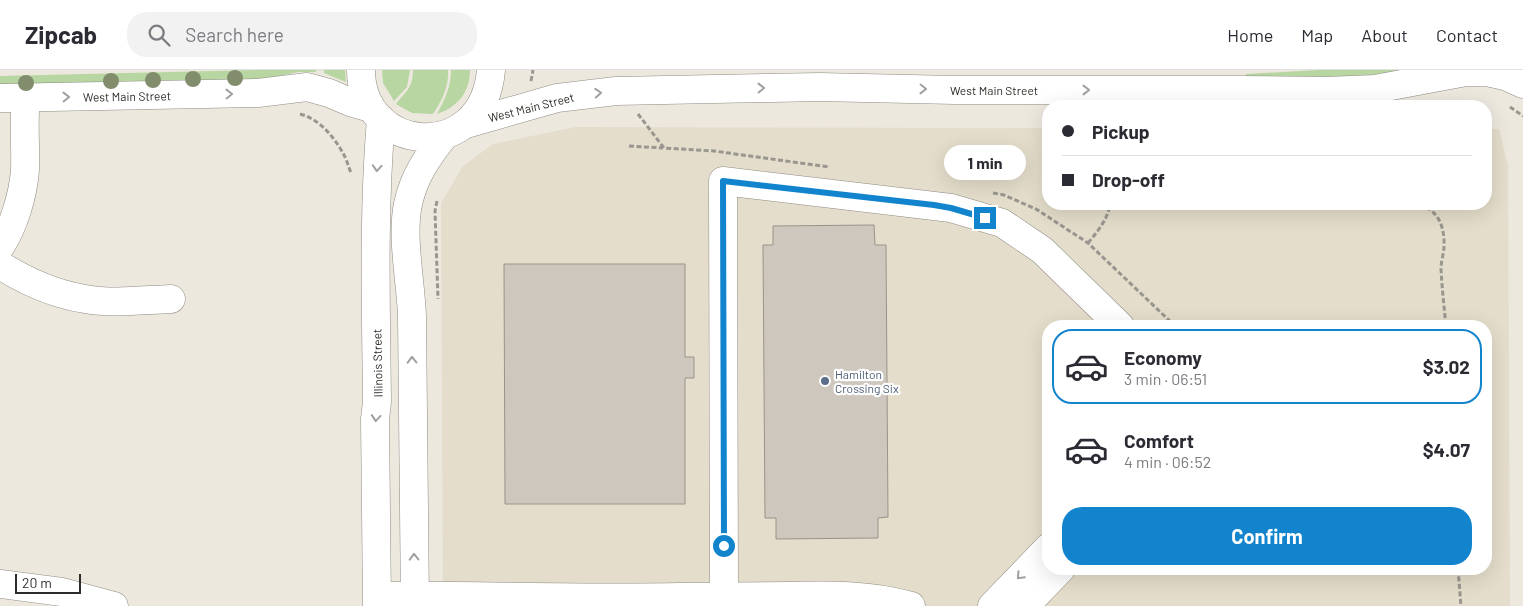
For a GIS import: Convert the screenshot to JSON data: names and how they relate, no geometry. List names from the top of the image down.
{
  "streets": {
    "street": ["West Main Street", "Illinois Street"]
  },
  "crossings": [
    ["West Main Street", "Illinois Street"]
  ],
  "one_way": ["West Main Street"],
  "places": ["Hamilton Crossing Six"],
  "scale_bar": "20 m",
  "page": {
    "header": "Zipcab",
    "search": "Search here",
    "nav": [
      "Home",
      "Map",
      "About",
      "Contact"
    ],
    "banner": ["Pickup", "Drop-off"],
    "bubble": "1 min",
    "list": [
      {
        "name": "Economy",
        "note": "3 min · 06:51",
        "value": "$3.02"
      },
      {
        "name": "Comfort",
        "note": "4 min · 06:52",
        "value": "$4.07"
      }
    ],
    "buttons": "Confirm",
    "scale": "20 m"
  }
}
